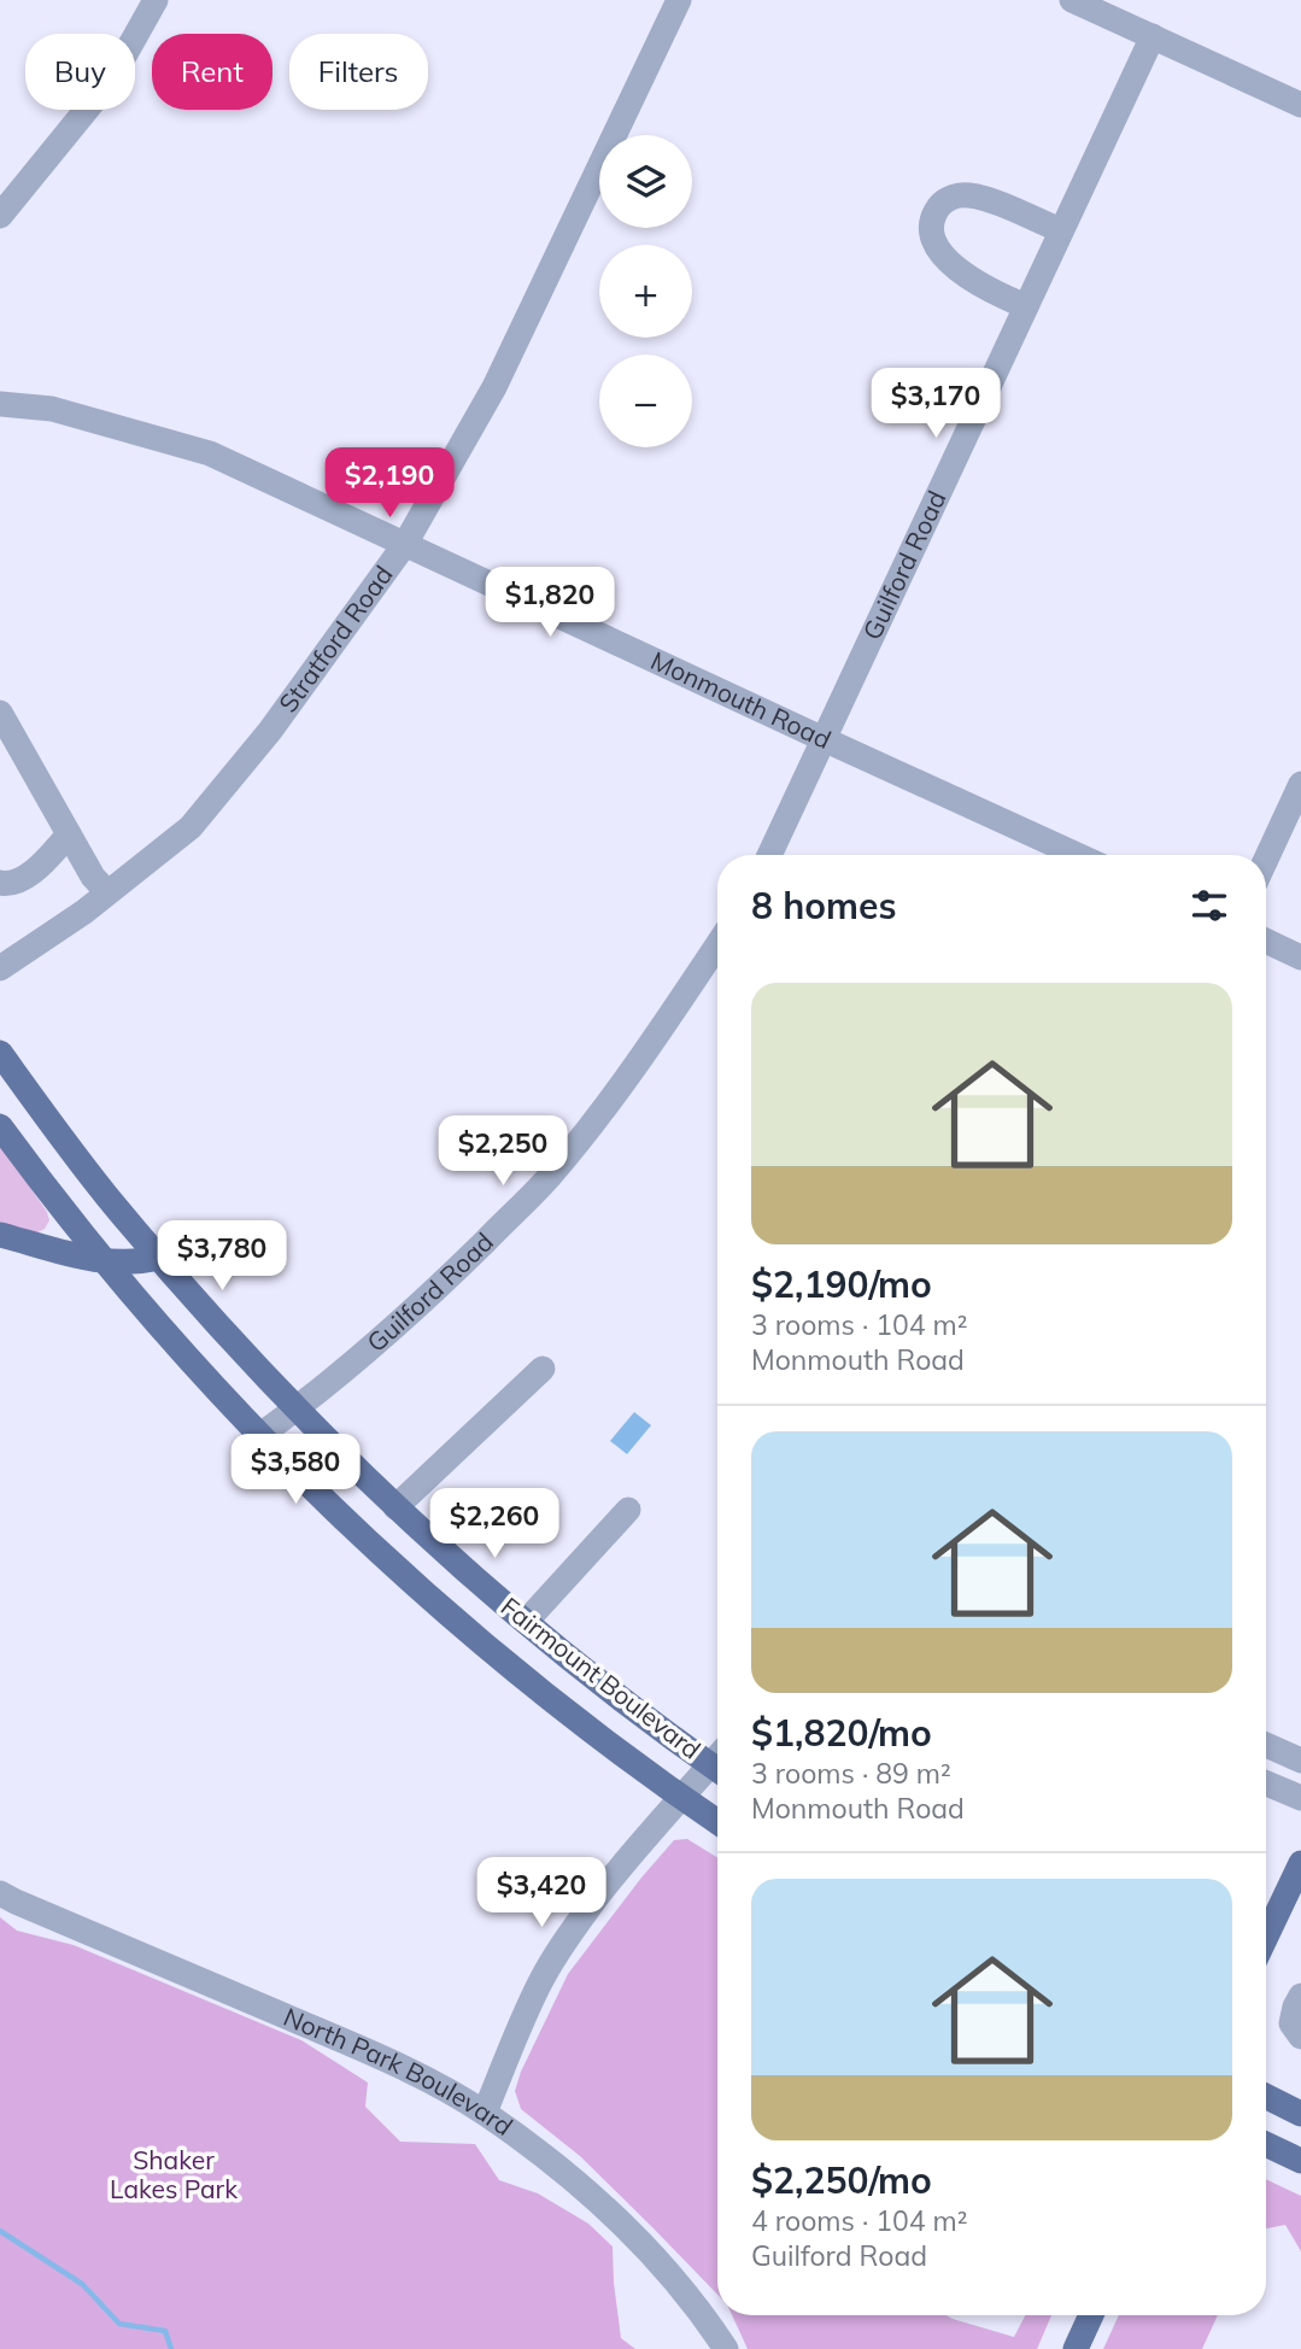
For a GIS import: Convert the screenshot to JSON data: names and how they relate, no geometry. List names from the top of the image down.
{
  "streets": {
    "main road": ["Fairmount Boulevard"],
    "street": [
      "Guilford Road",
      "Stratford Road",
      "Monmouth Road",
      "North Park Boulevard"
    ]
  },
  "crossings": [
    ["Guilford Road", "Monmouth Road"],
    ["Guilford Road", "Fairmount Boulevard"],
    ["Stratford Road", "Monmouth Road"]
  ],
  "parks": ["Shaker Lakes Park"],
  "page": {
    "chip": ["Buy", "Rent", "Filters"],
    "map_buttons": ["+", "−"],
    "price": [
      "$3,170",
      "$2,190",
      "$1,820",
      "$2,250",
      "$3,780",
      "$3,580",
      "$2,260",
      "$3,420"
    ],
    "heading": "8 homes",
    "list": [
      {
        "name": "$2,190/mo",
        "note": "3 rooms · 104 m² · Monmouth Road"
      },
      {
        "name": "$1,820/mo",
        "note": "3 rooms · 89 m² · Monmouth Road"
      },
      {
        "name": "$2,250/mo",
        "note": "4 rooms · 104 m² · Guilford Road"
      }
    ]
  }
}
